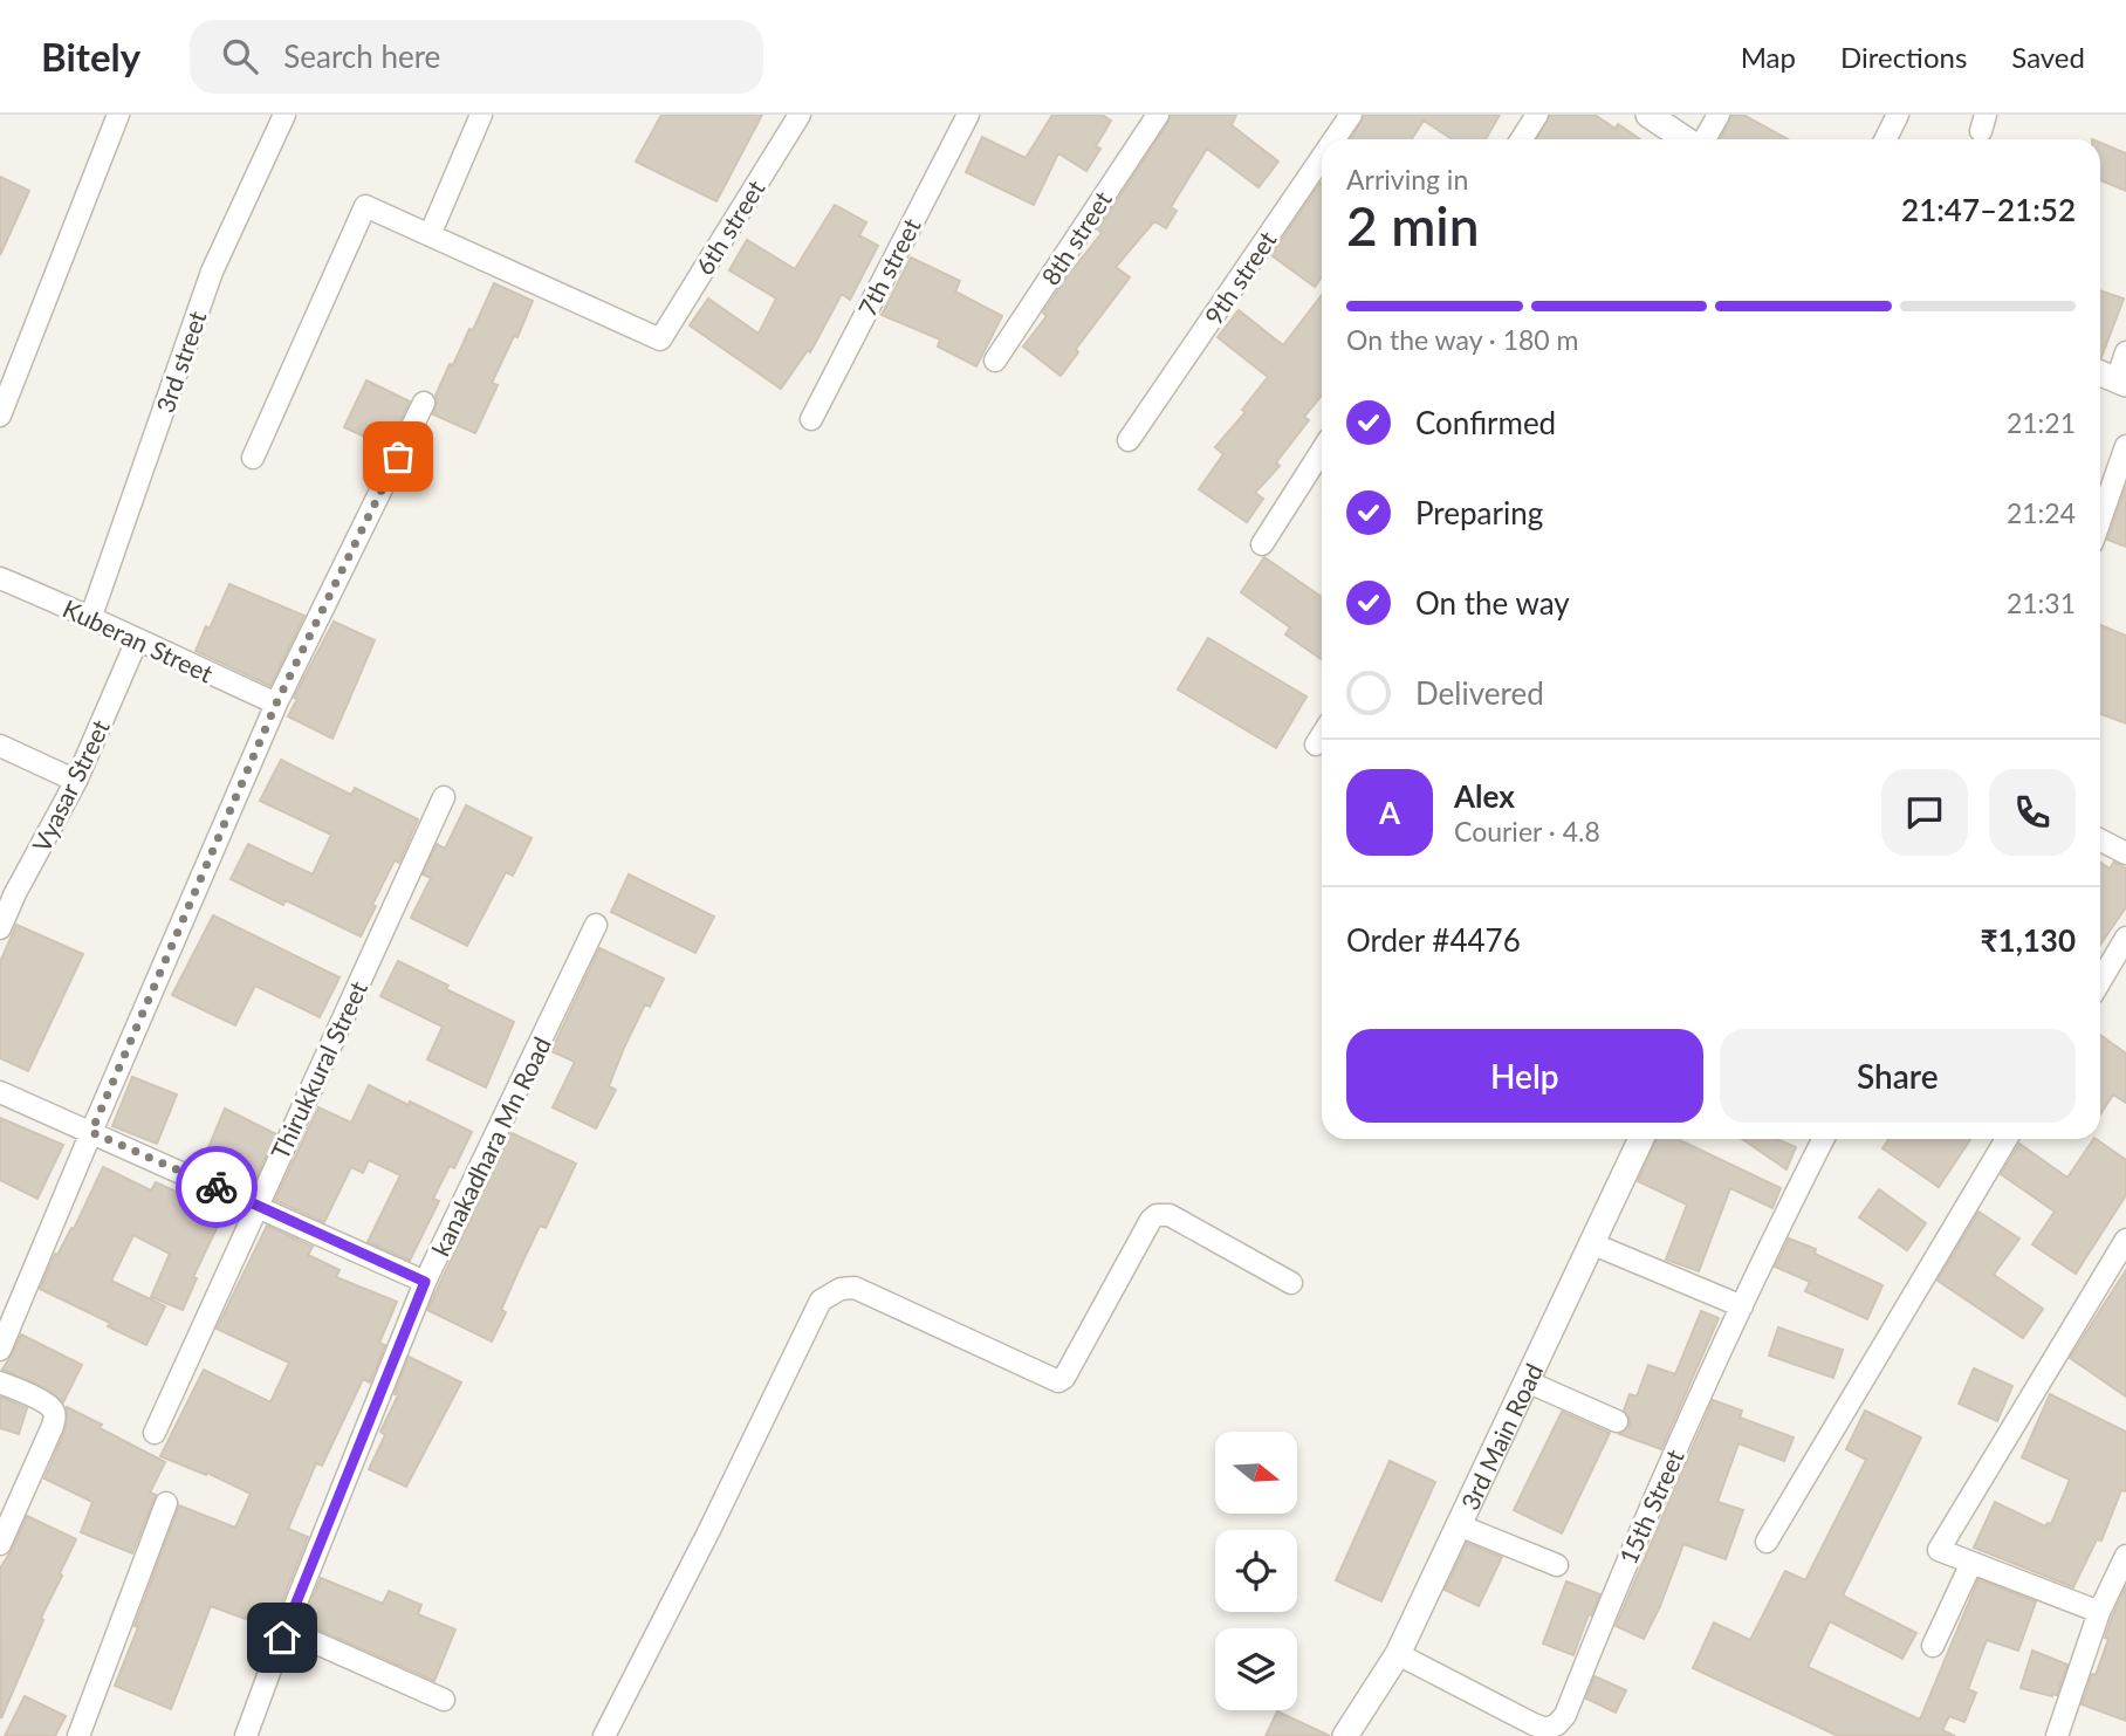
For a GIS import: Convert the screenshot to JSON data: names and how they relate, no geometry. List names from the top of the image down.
{
  "streets": {
    "street": [
      "6th street",
      "8th street",
      "7th street",
      "9th street",
      "3rd street",
      "Kuberan Street",
      "Vyasar Street",
      "Thirukkural Street",
      "kanakadhara Mn Road",
      "3rd Main Road",
      "15th Street"
    ]
  },
  "crossings": [
    ["3rd street", "Kuberan Street"],
    ["Kuberan Street", "Vyasar Street"],
    ["3rd Main Road", "15th Street"]
  ],
  "north": "right",
  "page": {
    "header": "Bitely",
    "search": "Search here",
    "nav": ["Map", "Directions", "Saved"],
    "heading": ["2 min", "Arriving in", "21:47–21:52"],
    "panel": [
      "Alex",
      "Courier · 4.8",
      "Order #4476",
      "₹1,130"
    ],
    "bar": "On the way · 180 m",
    "list": [
      ["Confirmed", "21:21"],
      ["Preparing", "21:24"],
      ["On the way", "21:31"],
      "Delivered"
    ],
    "round": "A",
    "buttons": ["Help", "Share"]
  }
}
